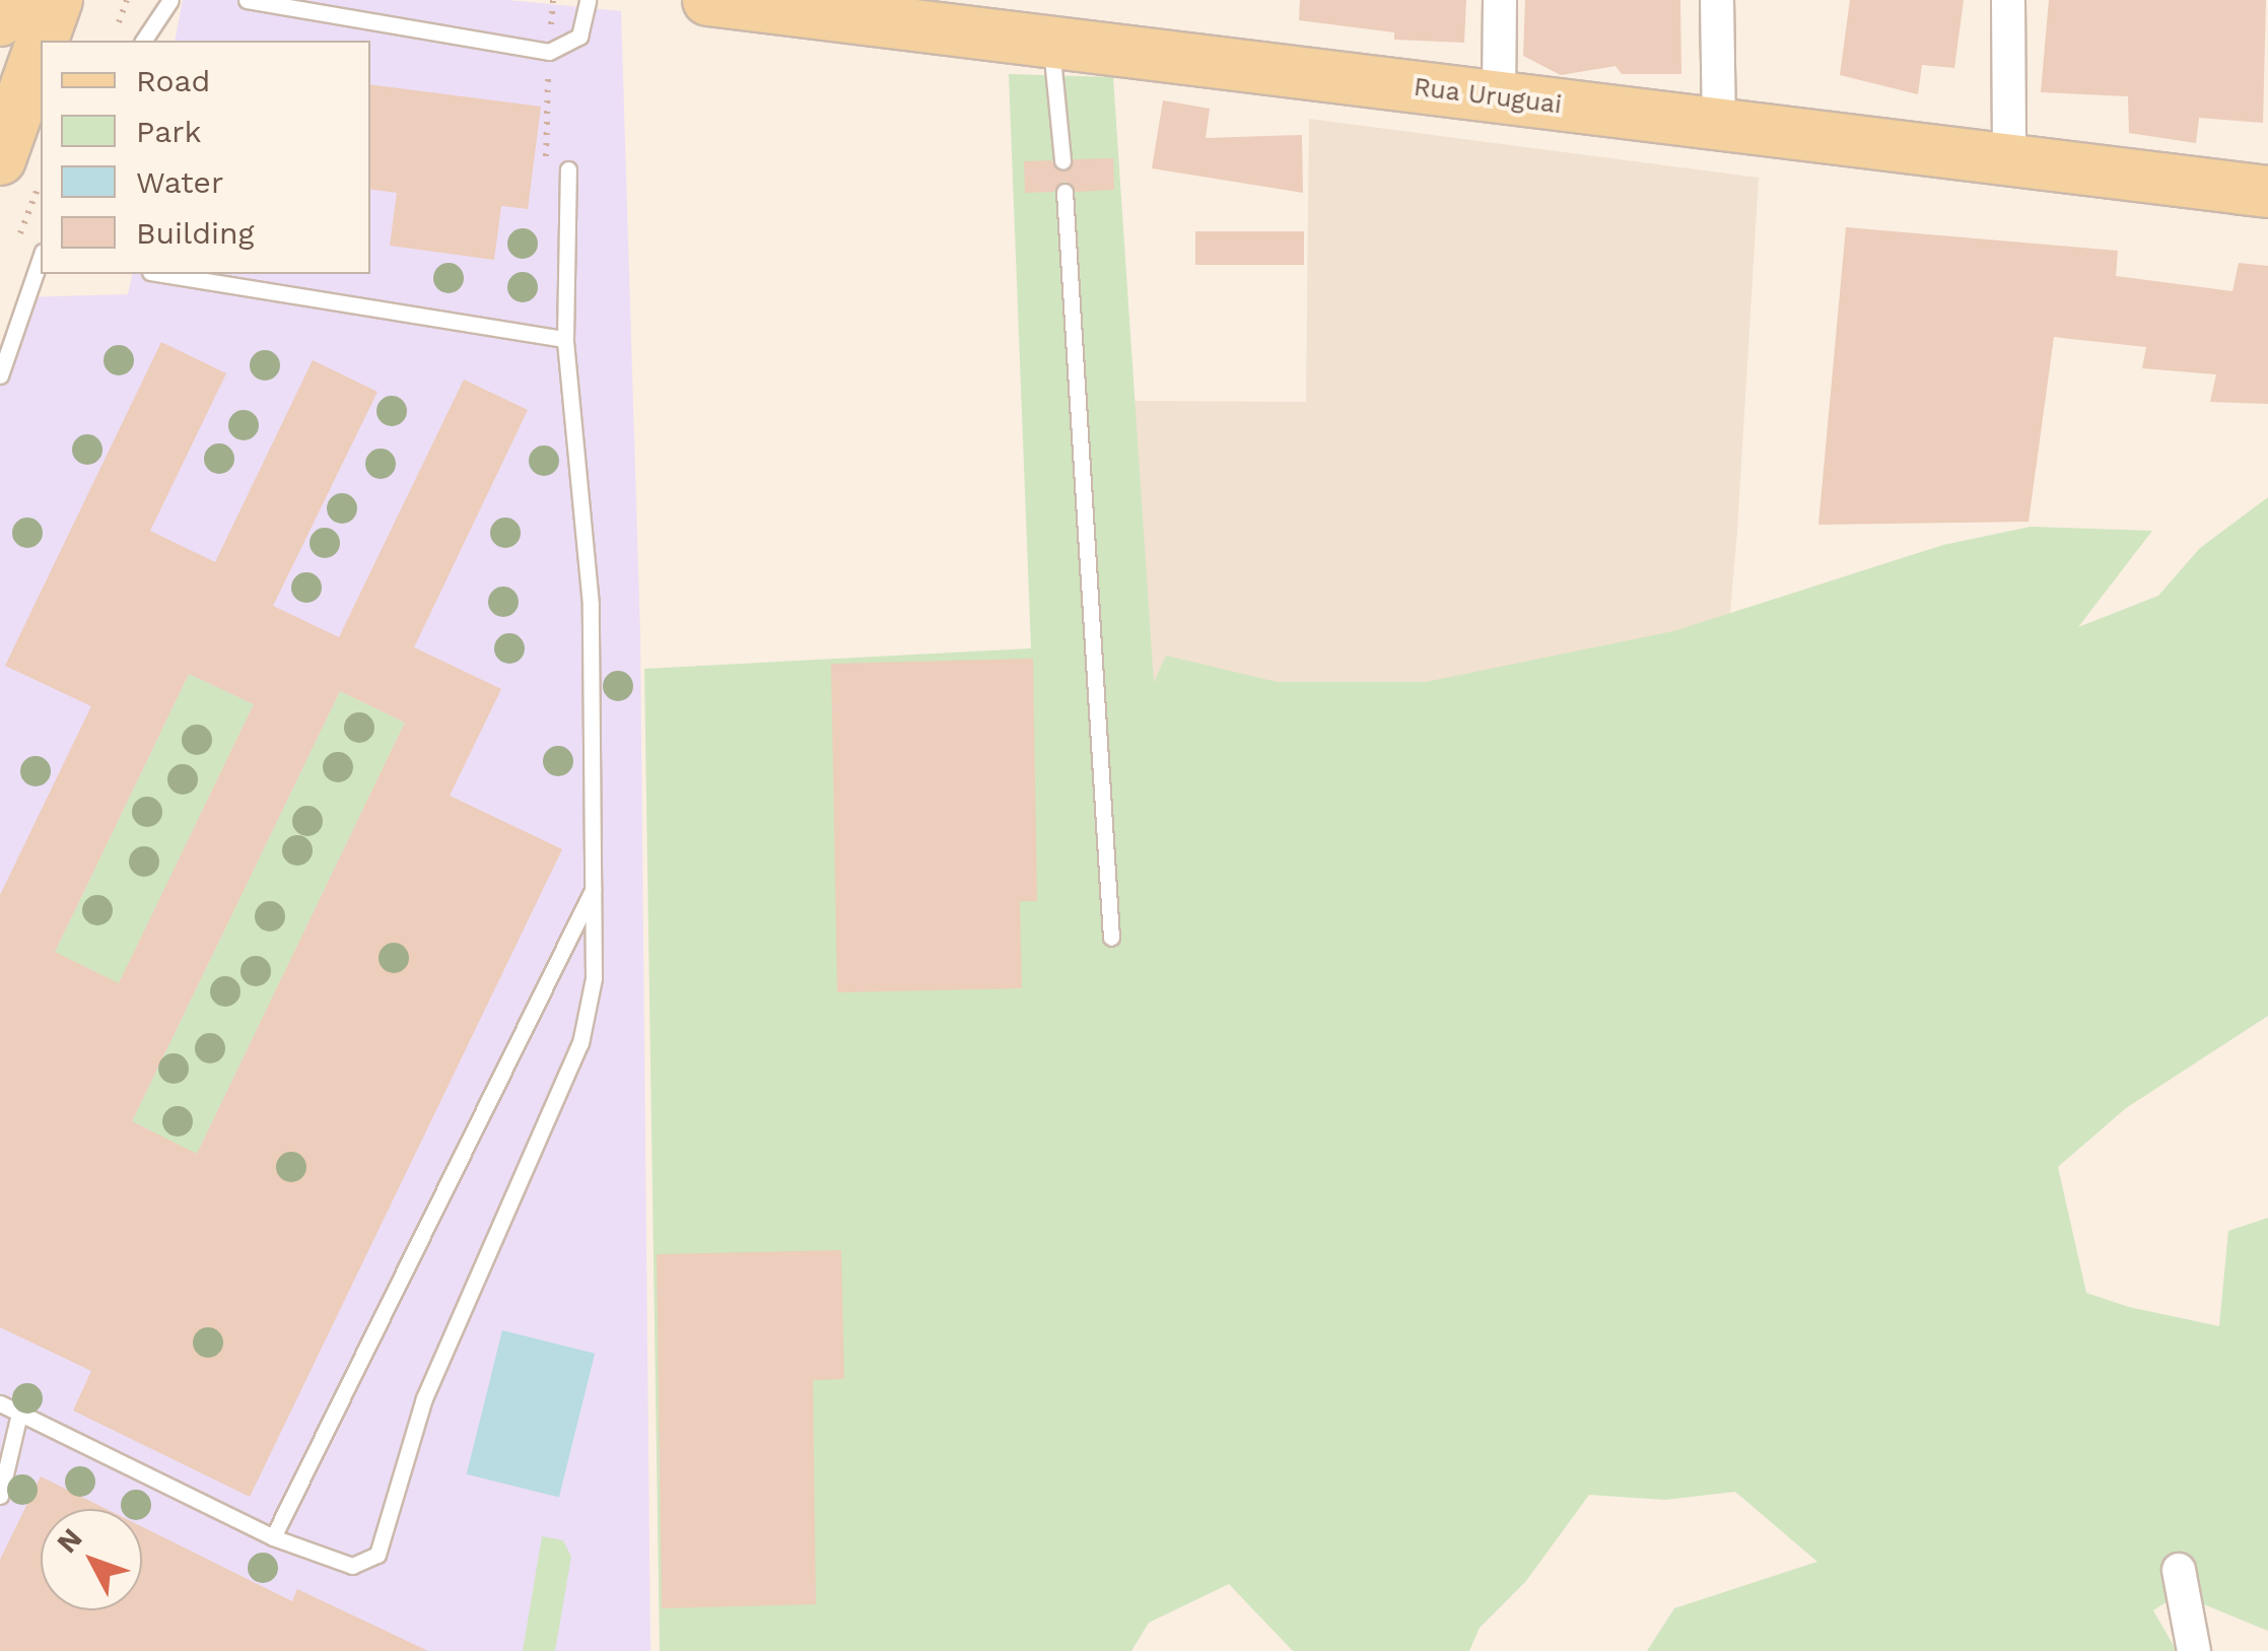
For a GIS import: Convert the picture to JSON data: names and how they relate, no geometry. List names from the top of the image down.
{
  "streets": {
    "main road": ["Rua Uruguai"]
  },
  "legend": [
    "Road",
    "Park",
    "Water",
    "Building"
  ],
  "north": "top left"
}
